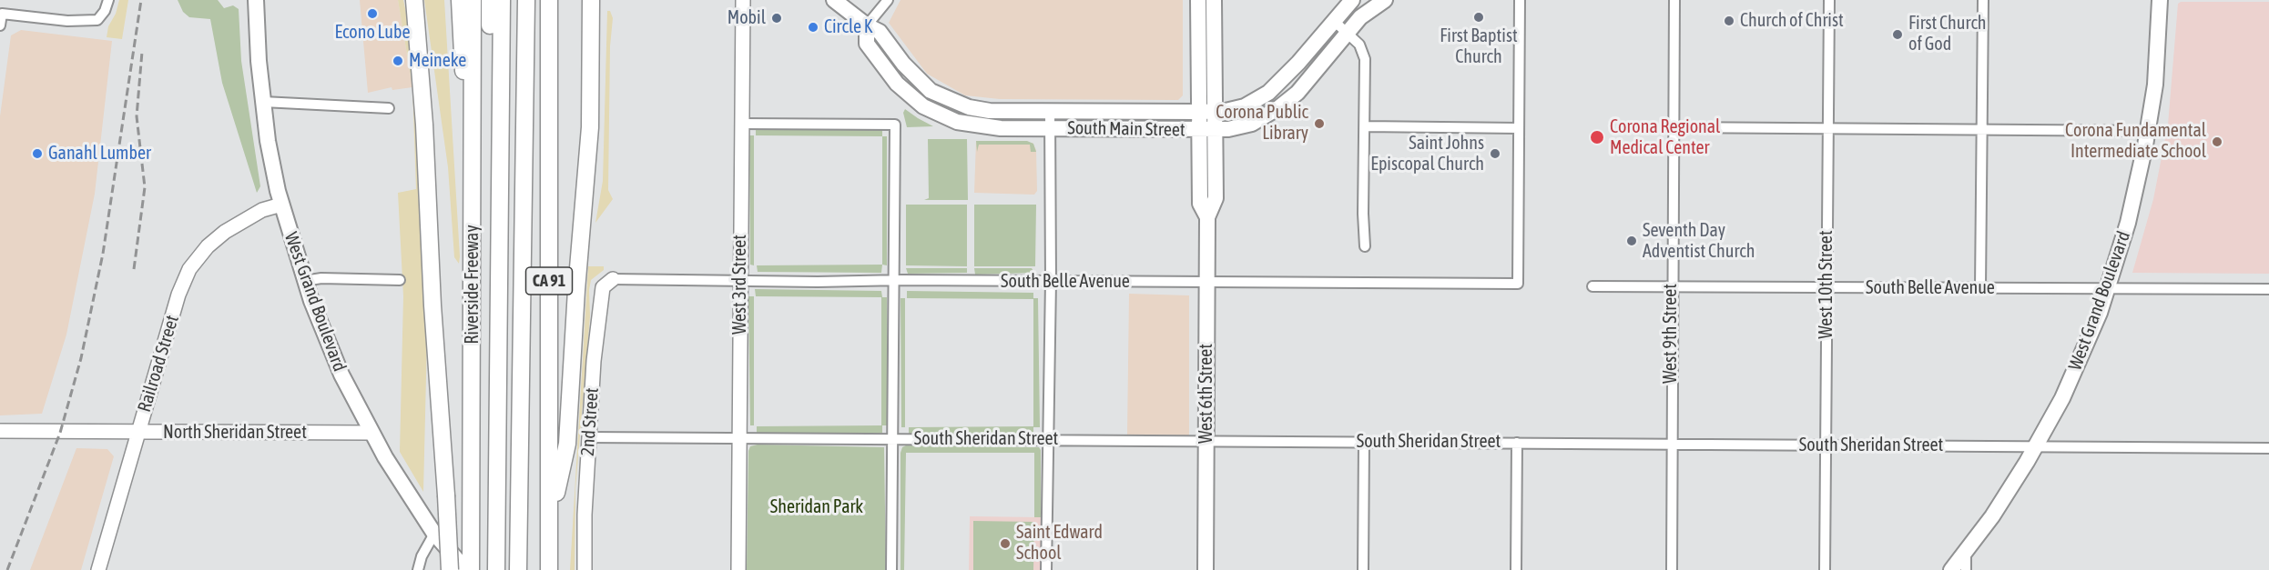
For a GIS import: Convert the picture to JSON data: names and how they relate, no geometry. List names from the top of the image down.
{
  "streets": {
    "highway": ["CA 91", "Riverside Freeway"],
    "main road": ["South Main Street", "West Grand Boulevard", "West 6th Street"],
    "street": [
      "South Belle Avenue",
      "West 3rd Street",
      "West 10th Street",
      "West 9th Street",
      "Railroad Street",
      "2nd Street",
      "North Sheridan Street",
      "South Sheridan Street"
    ]
  },
  "crossings": [
    ["South Main Street", "West 6th Street"],
    ["South Belle Avenue", "West 3rd Street"],
    ["South Belle Avenue", "West 10th Street"],
    ["South Belle Avenue", "West Grand Boulevard"],
    ["South Belle Avenue", "West 9th Street"],
    ["South Belle Avenue", "West 6th Street"],
    ["South Belle Avenue", "2nd Street"],
    ["West 3rd Street", "South Sheridan Street"],
    ["West 10th Street", "South Sheridan Street"],
    ["West Grand Boulevard", "Railroad Street"],
    ["West Grand Boulevard", "North Sheridan Street"],
    ["West Grand Boulevard", "South Sheridan Street"],
    ["West 9th Street", "South Sheridan Street"],
    ["Railroad Street", "North Sheridan Street"],
    ["West 6th Street", "South Sheridan Street"],
    ["2nd Street", "South Sheridan Street"]
  ],
  "parks": ["Sheridan Park"],
  "places": [
    "Econo Lube",
    "First Baptist Church",
    "Mobil",
    "Church of Christ",
    "Circle K",
    "First Church of God",
    "Meineke",
    "Corona Public Library",
    "Corona Regional Medical Center",
    "Corona Fundamental Intermediate School",
    "Ganahl Lumber",
    "Saint Johns Episcopal Church",
    "Seventh Day Adventist Church",
    "Saint Edward School"
  ]
}
